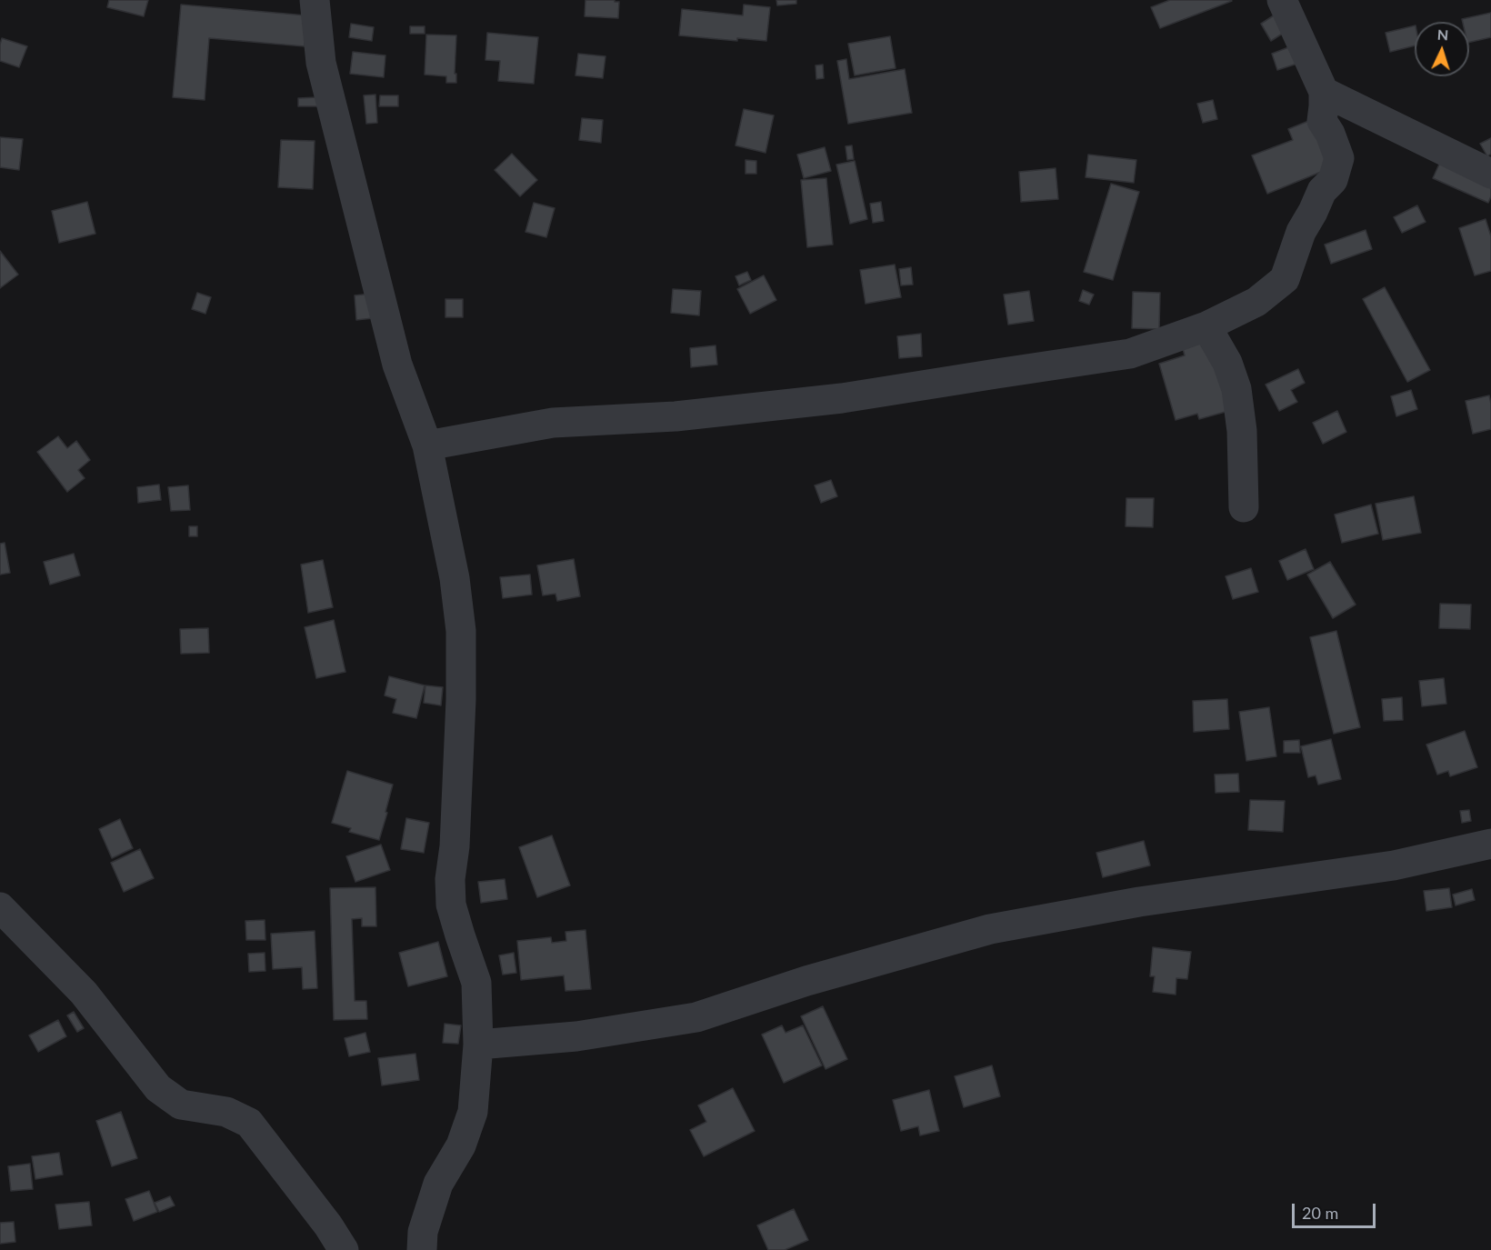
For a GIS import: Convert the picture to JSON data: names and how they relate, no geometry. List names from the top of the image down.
{
  "scale_bar": "20 m",
  "north": "top"
}
